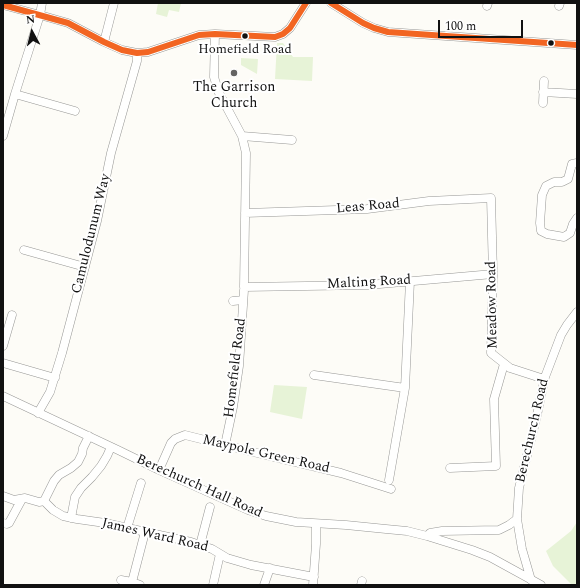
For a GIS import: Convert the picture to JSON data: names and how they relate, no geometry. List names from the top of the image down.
{
  "streets": {
    "street": [
      "Leas Road",
      "Camulodunum Way",
      "Malting Road",
      "Meadow Road",
      "Homefield Road",
      "Berechurch Road",
      "Maypole Green Road",
      "Berechurch Hall Road",
      "James Ward Road"
    ]
  },
  "crossings": [
    ["Leas Road", "Meadow Road"],
    ["Leas Road", "Homefield Road"],
    ["Camulodunum Way", "Berechurch Hall Road"],
    ["Malting Road", "Meadow Road"],
    ["Malting Road", "Homefield Road"],
    ["Meadow Road", "Berechurch Road"],
    ["Homefield Road", "Maypole Green Road"],
    ["Berechurch Road", "Berechurch Hall Road"],
    ["Maypole Green Road", "Berechurch Hall Road"]
  ],
  "places": ["Homefield Road", "The Garrison Church"],
  "scale_bar": "100 m",
  "north": "top"
}
